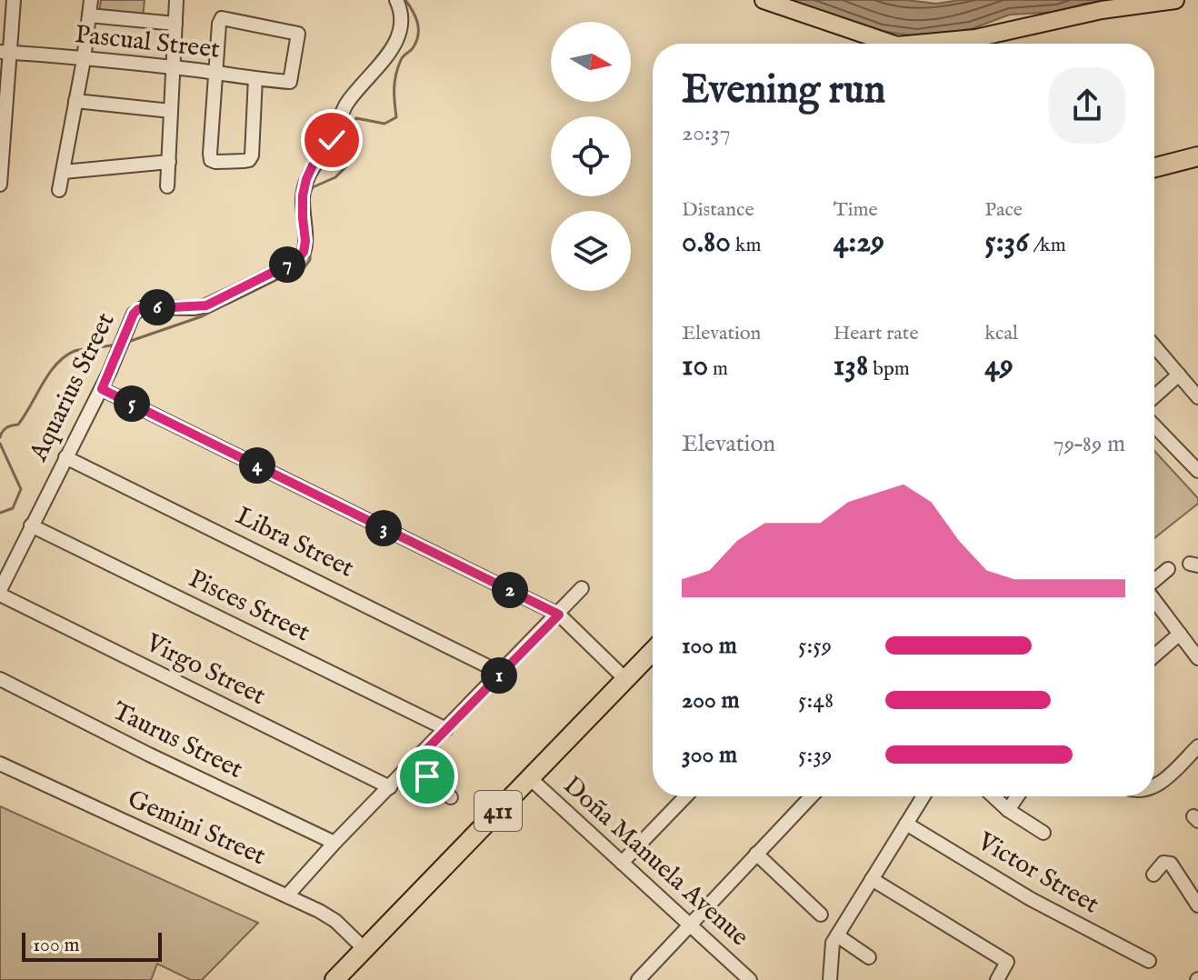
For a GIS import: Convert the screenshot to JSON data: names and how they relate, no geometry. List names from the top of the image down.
{
  "streets": {
    "highway": ["411"],
    "street": [
      "Pascual Street",
      "Aquarius Street",
      "Libra Street",
      "Pisces Street",
      "Virgo Street",
      "Taurus Street",
      "Gemini Street",
      "Doña Manuela Avenue",
      "Victor Street"
    ]
  },
  "crossings": [
    ["Aquarius Street", "Libra Street"],
    ["Aquarius Street", "Pisces Street"],
    ["Aquarius Street", "Virgo Street"],
    ["411", "Gemini Street"],
    ["411", "Doña Manuela Avenue"]
  ],
  "scale_bar": "100 m",
  "north": "right",
  "page": {
    "heading": ["Evening run", "20:37"],
    "stats": [
      ["Distance", "0.80 km"],
      ["Time", "4:29"],
      ["Pace", "5:36 /km"],
      ["Elevation", "10 m"],
      ["Heart rate", "138 bpm"],
      ["kcal", "49"]
    ],
    "pins": [
      "7",
      "6",
      "5",
      "4",
      "3",
      "2",
      "1"
    ],
    "chart": ["Elevation", "79–89 m"],
    "list": [
      {
        "name": "100 m",
        "note": "5:59"
      },
      {
        "name": "200 m",
        "note": "5:48"
      },
      {
        "name": "300 m",
        "note": "5:39"
      }
    ],
    "scale": "100 m"
  }
}
